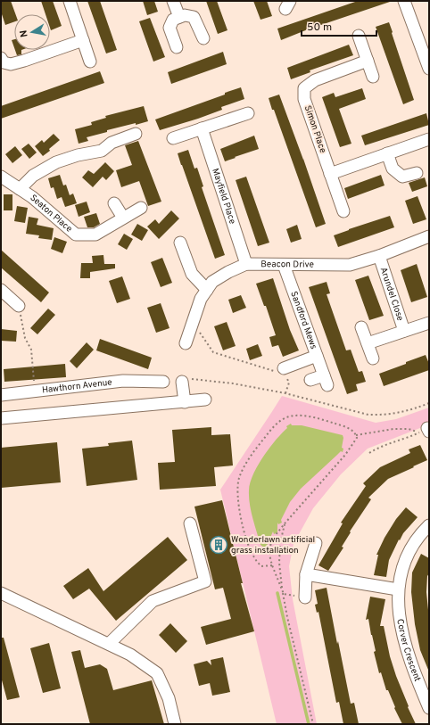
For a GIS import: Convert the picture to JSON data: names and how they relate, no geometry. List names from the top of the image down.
{
  "streets": {
    "street": [
      "Simon Place",
      "Mayfield Place",
      "Seaton Place",
      "Beacon Drive",
      "Arundel Close",
      "Sandford Mews",
      "Hawthorn Avenue",
      "Corver Crescent"
    ]
  },
  "crossings": [
    ["Mayfield Place", "Beacon Drive"],
    ["Mayfield Place", "Sandford Mews"],
    ["Beacon Drive", "Arundel Close"],
    ["Beacon Drive", "Sandford Mews"]
  ],
  "places": {
    "building": ["Wonderlawn artificial grass installation"]
  },
  "scale_bar": "50 m",
  "north": "left"
}
